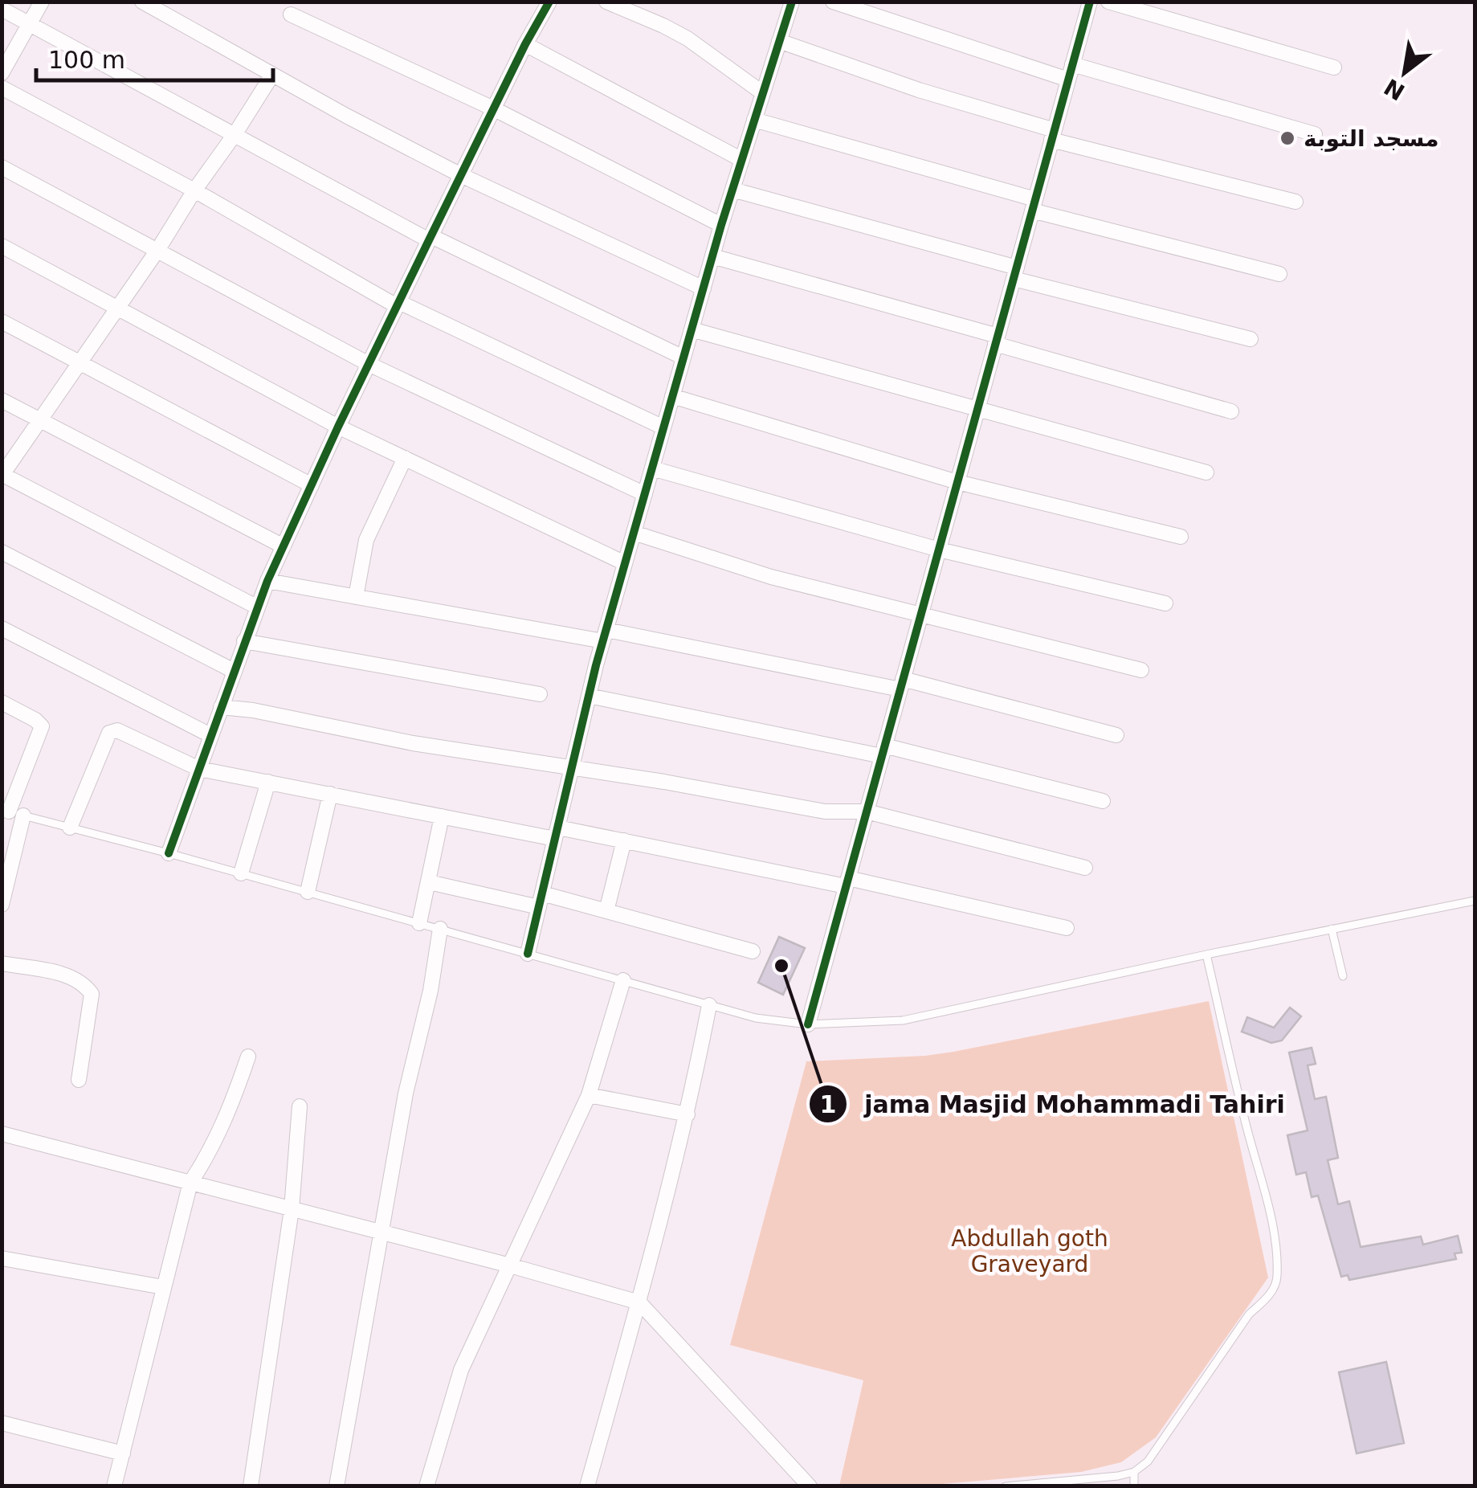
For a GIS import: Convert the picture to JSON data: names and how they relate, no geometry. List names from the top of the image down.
{
  "parks": ["Abdullah goth Graveyard"],
  "places": ["مسجد التوبة", "jama Masjid Mohammadi Tahiri"],
  "scale_bar": "100 m",
  "north": "bottom left"
}
